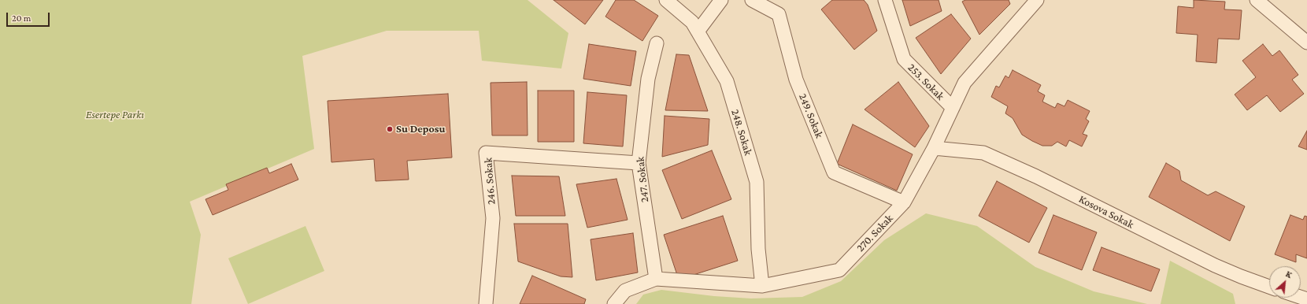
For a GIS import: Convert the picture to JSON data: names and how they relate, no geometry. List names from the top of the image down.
{
  "streets": {
    "street": [
      "253. Sokak",
      "249. Sokak",
      "248. Sokak",
      "247. Sokak",
      "246. Sokak",
      "Kosova Sokak",
      "270. Sokak"
    ]
  },
  "crossings": [
    ["253. Sokak", "270. Sokak"],
    ["249. Sokak", "270. Sokak"],
    ["248. Sokak", "270. Sokak"],
    ["247. Sokak", "246. Sokak"],
    ["247. Sokak", "270. Sokak"],
    ["Kosova Sokak", "270. Sokak"]
  ],
  "parks": ["Esertepe Parkı"],
  "places": ["Su Deposu"],
  "scale_bar": "20 m",
  "north": "top right"
}
